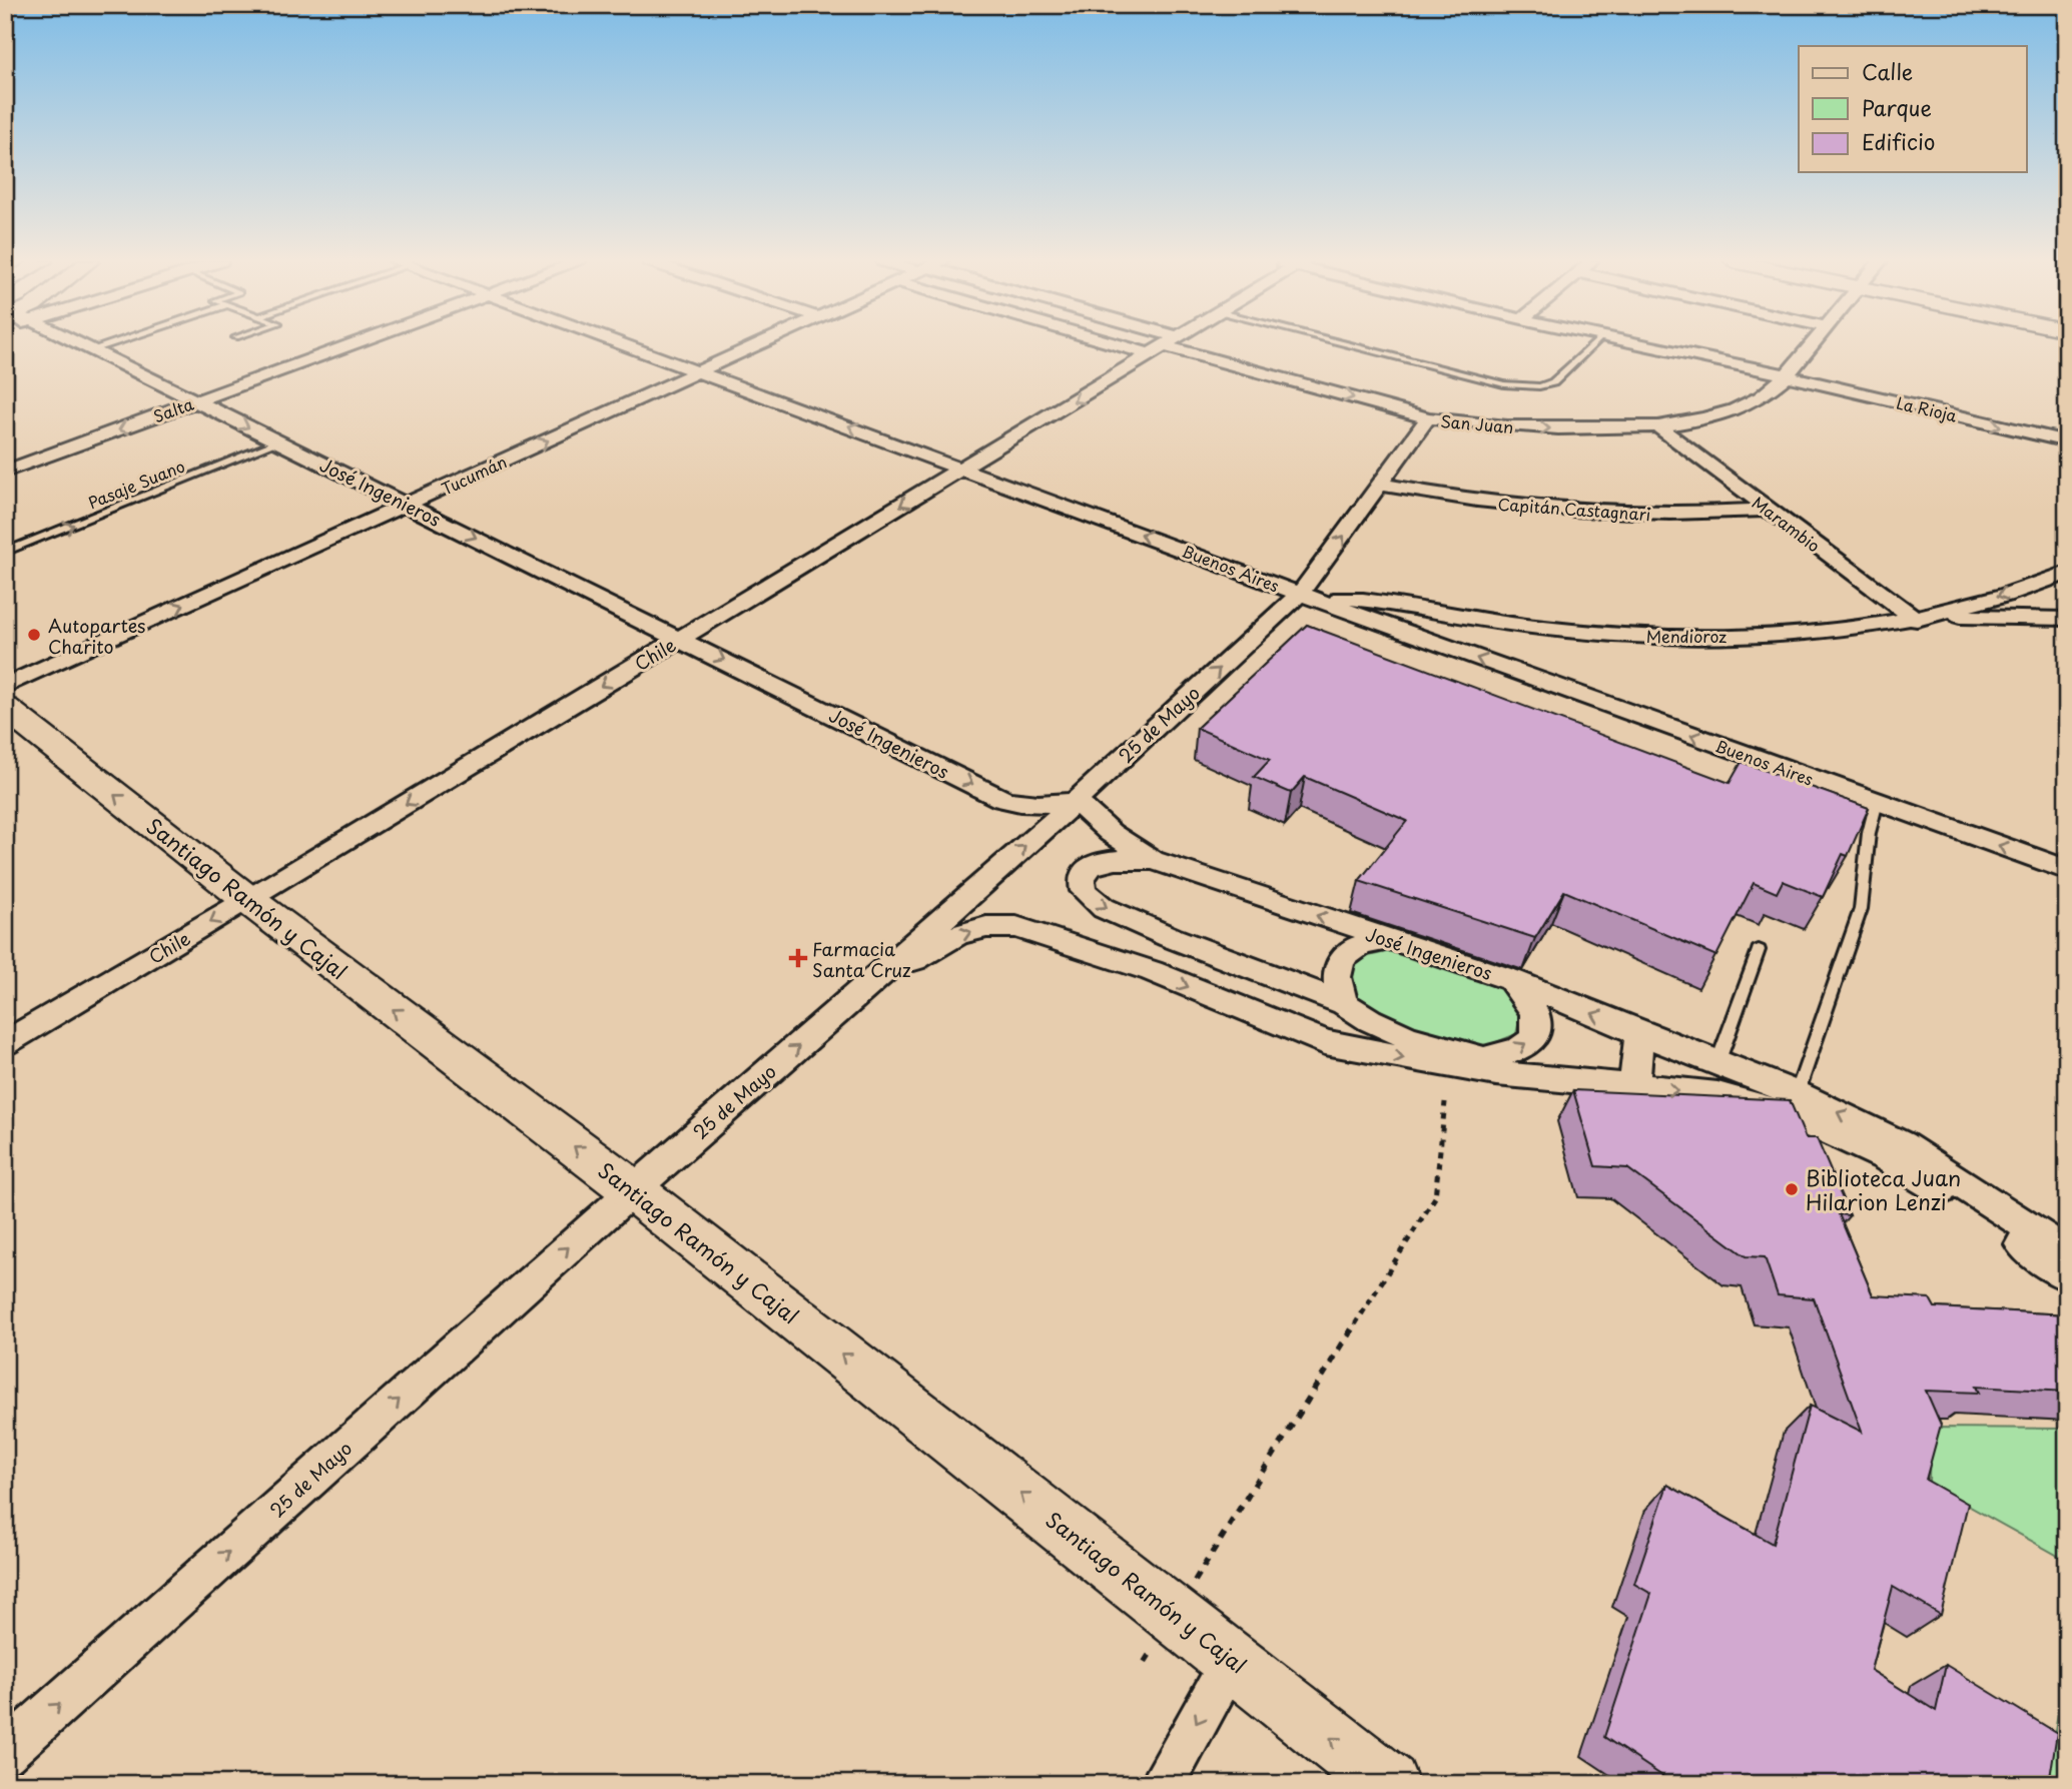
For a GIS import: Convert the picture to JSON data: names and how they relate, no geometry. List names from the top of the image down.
{
  "streets": {
    "street": [
      "La Rioja",
      "Salta",
      "San Juan",
      "Tucumán",
      "José Ingenieros",
      "Capitán Castagnari",
      "Marambio",
      "Buenos Aires",
      "Mendioroz",
      "Chile",
      "25 de Mayo",
      "Santiago Ramón y Cajal"
    ],
    "lane": ["Pasaje Suano"]
  },
  "crossings": [
    ["La Rioja", "San Juan"],
    ["Salta", "José Ingenieros"],
    ["San Juan", "Marambio"],
    ["San Juan", "Chile"],
    ["San Juan", "25 de Mayo"],
    ["Tucumán", "José Ingenieros"],
    ["Tucumán", "Buenos Aires"],
    ["Pasaje Suano", "José Ingenieros"],
    ["José Ingenieros", "Chile"],
    ["José Ingenieros", "25 de Mayo"],
    ["Capitán Castagnari", "Marambio"],
    ["Capitán Castagnari", "25 de Mayo"],
    ["Marambio", "Mendioroz"],
    ["Buenos Aires", "Mendioroz"],
    ["Buenos Aires", "Chile"],
    ["Buenos Aires", "25 de Mayo"],
    ["Mendioroz", "25 de Mayo"],
    ["Chile", "Santiago Ramón y Cajal"],
    ["25 de Mayo", "Santiago Ramón y Cajal"]
  ],
  "one_way": [
    "Salta",
    "San Juan",
    "Tucumán",
    "Pasaje Suano",
    "Buenos Aires",
    "Chile",
    "25 de Mayo",
    "Santiago Ramón y Cajal"
  ],
  "places": {
    "other": ["Autopartes Charito", "Biblioteca Juan Hilarion Lenzi"],
    "health": ["Farmacia Santa Cruz"]
  },
  "legend": ["Calle", "Parque", "Edificio"]
}
